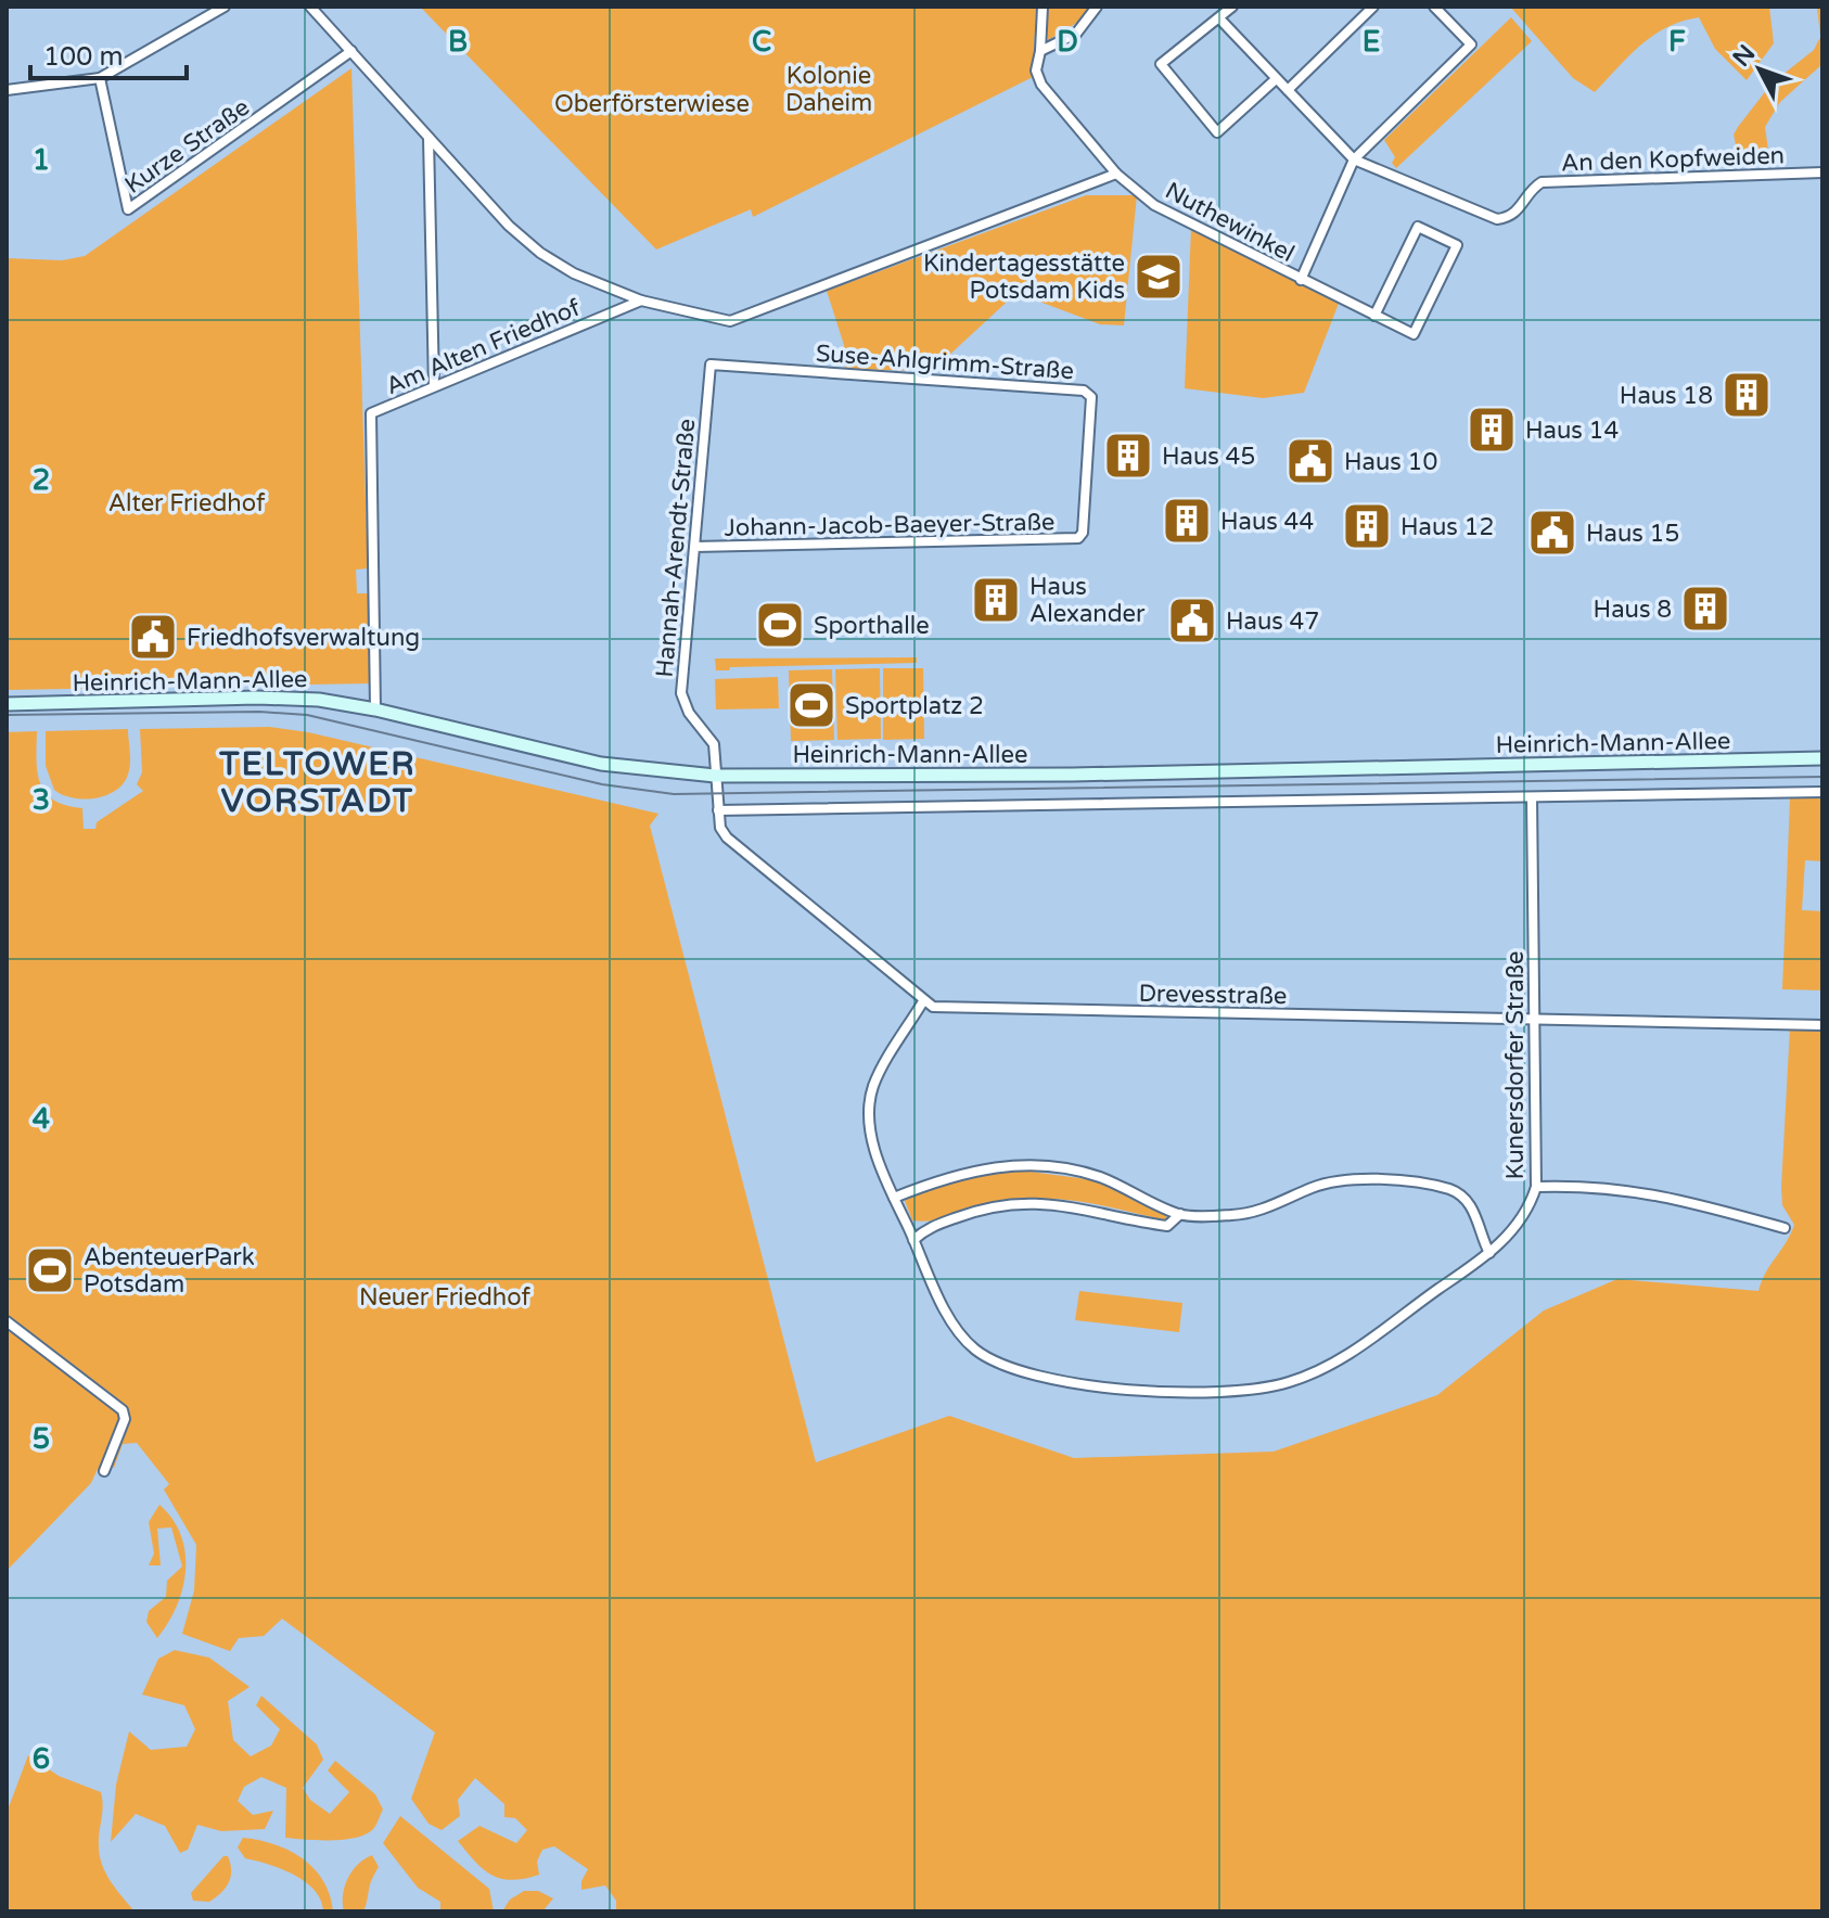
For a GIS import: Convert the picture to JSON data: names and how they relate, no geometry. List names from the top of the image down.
{
  "streets": {
    "main road": ["Heinrich-Mann-Allee"],
    "street": [
      "Kurze Straße",
      "An den Kopfweiden",
      "Nuthewinkel",
      "Am Alten Friedhof",
      "Suse-Ahlgrimm-Straße",
      "Johann-Jacob-Baeyer-Straße",
      "Hannah-Arendt-Straße",
      "Drevesstraße",
      "Kunersdorfer Straße"
    ]
  },
  "crossings": [
    ["Am Alten Friedhof", "Heinrich-Mann-Allee"],
    ["Suse-Ahlgrimm-Straße", "Johann-Jacob-Baeyer-Straße"],
    ["Suse-Ahlgrimm-Straße", "Hannah-Arendt-Straße"],
    ["Johann-Jacob-Baeyer-Straße", "Hannah-Arendt-Straße"],
    ["Hannah-Arendt-Straße", "Heinrich-Mann-Allee"],
    ["Drevesstraße", "Kunersdorfer Straße"]
  ],
  "districts": ["TELTOWER VORSTADT"],
  "parks": [
    "Kolonie Daheim",
    "Oberförsterwiese",
    "Alter Friedhof",
    "Neuer Friedhof"
  ],
  "places": {
    "school or university": ["Kindertagesstätte Potsdam Kids"],
    "building": [
      "Haus 18",
      "Haus 14",
      "Haus 45",
      "Haus 44",
      "Haus 12",
      "Haus Alexander",
      "Haus 8"
    ],
    "public building": [
      "Haus 10",
      "Haus 15",
      "Haus 47",
      "Friedhofsverwaltung"
    ],
    "sports": ["Sporthalle", "Sportplatz 2", "AbenteuerPark Potsdam"]
  },
  "scale_bar": "100 m",
  "north": "top left",
  "grid": {
    "columns": [
      "B",
      "C",
      "D",
      "E",
      "F"
    ],
    "rows": [
      "1",
      "2",
      "3",
      "4",
      "5",
      "6"
    ]
  }
}
